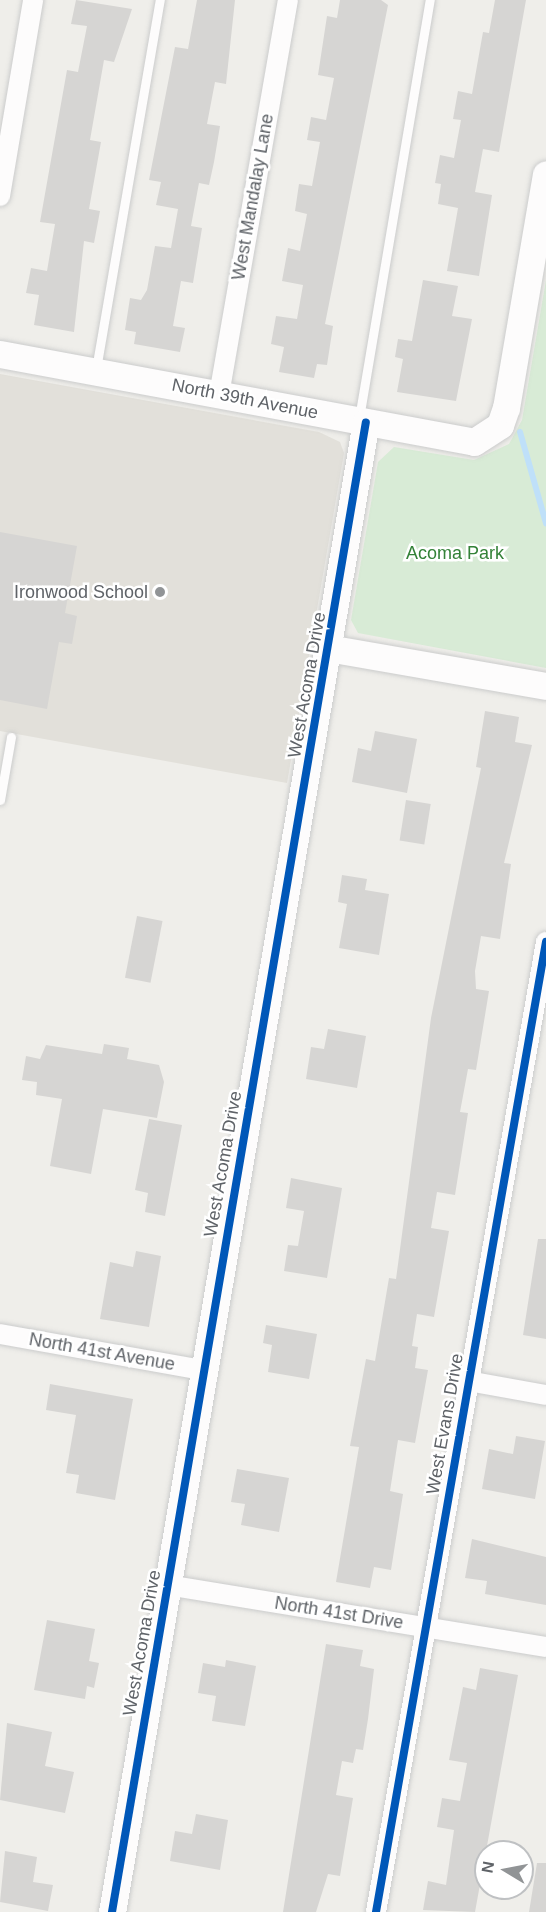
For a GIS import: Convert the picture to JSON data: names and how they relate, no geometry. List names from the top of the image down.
{
  "streets": {
    "street": [
      "West Mandalay Lane",
      "North 39th Avenue",
      "West Acoma Drive",
      "North 41st Avenue",
      "West Evans Drive",
      "North 41st Drive"
    ]
  },
  "crossings": [
    ["West Mandalay Lane", "North 39th Avenue"],
    ["North 39th Avenue", "West Acoma Drive"],
    ["West Acoma Drive", "North 41st Avenue"],
    ["West Acoma Drive", "North 41st Drive"],
    ["West Evans Drive", "North 41st Drive"]
  ],
  "parks": ["Acoma Park"],
  "places": ["Ironwood School"],
  "north": "left"
}
